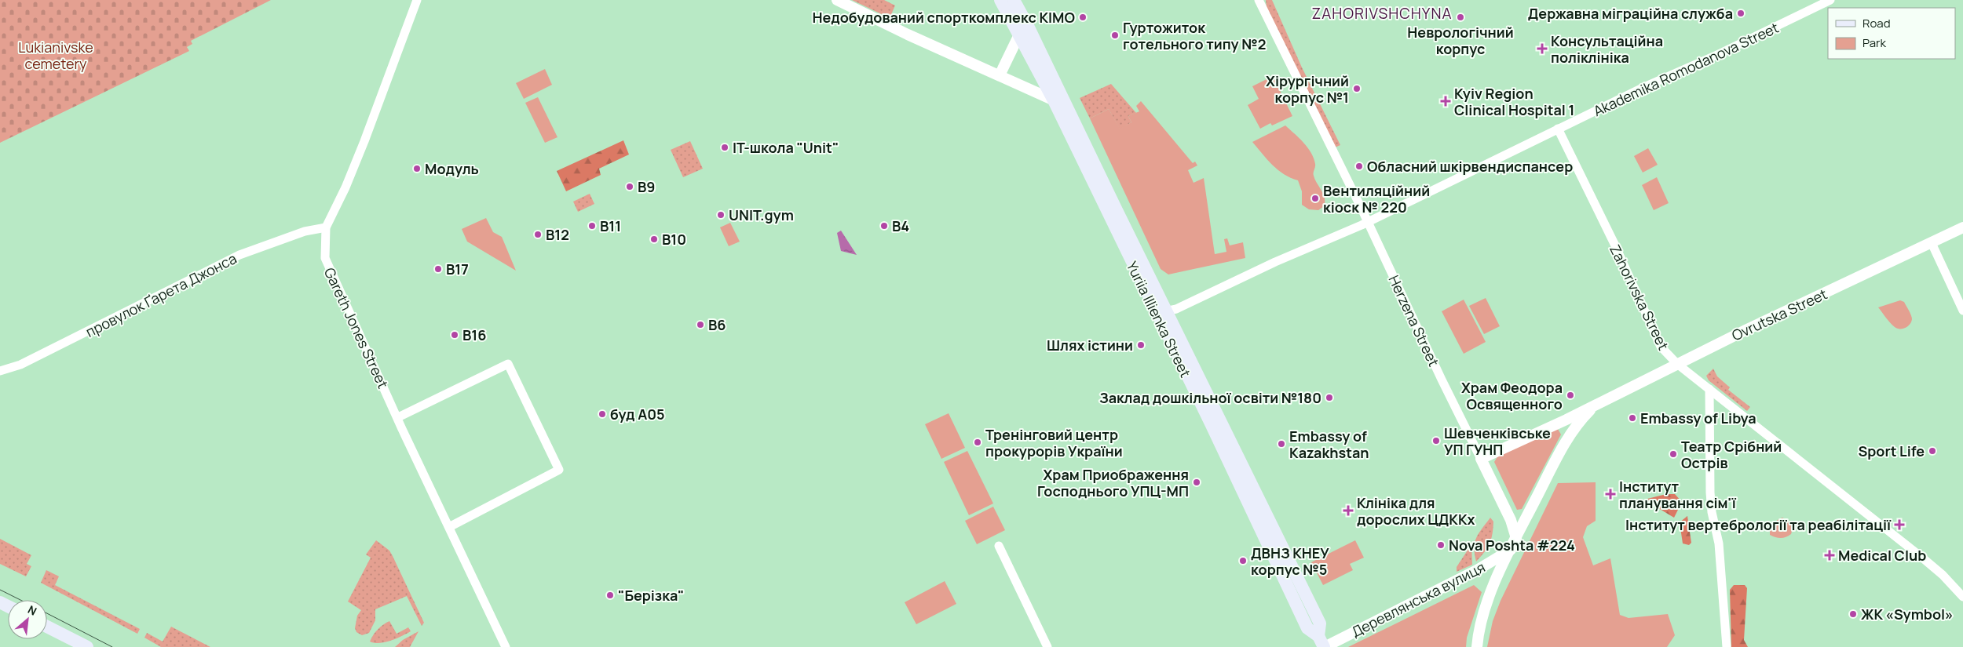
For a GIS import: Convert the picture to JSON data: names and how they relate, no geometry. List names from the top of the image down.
{
  "streets": {
    "main road": ["Yuriia Illienka Street"],
    "street": [
      "Akademika Romodanova Street",
      "провулок Ґарета Джонса",
      "Zahorivska Street",
      "Ovrutska Street",
      "Herzena Street",
      "Gareth Jones Street",
      "Деревлянська вулиця"
    ]
  },
  "crossings": [
    ["Akademika Romodanova Street", "Zahorivska Street"],
    ["Akademika Romodanova Street", "Yuriia Illienka Street"],
    ["Akademika Romodanova Street", "Herzena Street"],
    ["провулок Ґарета Джонса", "Gareth Jones Street"],
    ["Zahorivska Street", "Ovrutska Street"],
    ["Ovrutska Street", "Herzena Street"],
    ["Yuriia Illienka Street", "Деревлянська вулиця"]
  ],
  "districts": ["ZAHORIVSHCHYNA"],
  "parks": ["Lukianivske cemetery"],
  "places": {
    "other": [
      "Державна міграційна служба",
      "Недобудований спорткомплекс КІМО",
      "Неврологічний корпус",
      "Гуртожиток готельного типу №2",
      "Хірургічний корпус №1",
      "IT-школа \"Unit\"",
      "Обласний шкірвендиспансер",
      "Модуль",
      "B9",
      "Вентиляційний кіоск № 220",
      "UNIT.gym",
      "B11",
      "B4",
      "B12",
      "B10",
      "B17",
      "B6",
      "B16",
      "Шлях істини",
      "Храм Феодора Освященного",
      "Заклад дошкільної освіти №180",
      "буд А05",
      "Embassy of Libya",
      "Шевченківське УП ГУНП",
      "Тренінговий центр прокурорів України",
      "Embassy of Kazakhstan",
      "Sport Life",
      "Театр Срібний Острів",
      "Храм Приображення Господнього УПЦ-МП",
      "Nova Poshta #224",
      "ДВНЗ КНЕУ корпус №5",
      "\"Берізка\"",
      "ЖК «Symbol»"
    ],
    "health": [
      "Консультаційна поліклініка",
      "Kyiv Region Clinical Hospital 1",
      "Інститут планування сім'ї",
      "Клініка для дорослих ЦДККх",
      "Інститут вертебрології та реабілітації",
      "Medical Club"
    ]
  },
  "legend": ["Road", "Park"],
  "north": "top right"
}
